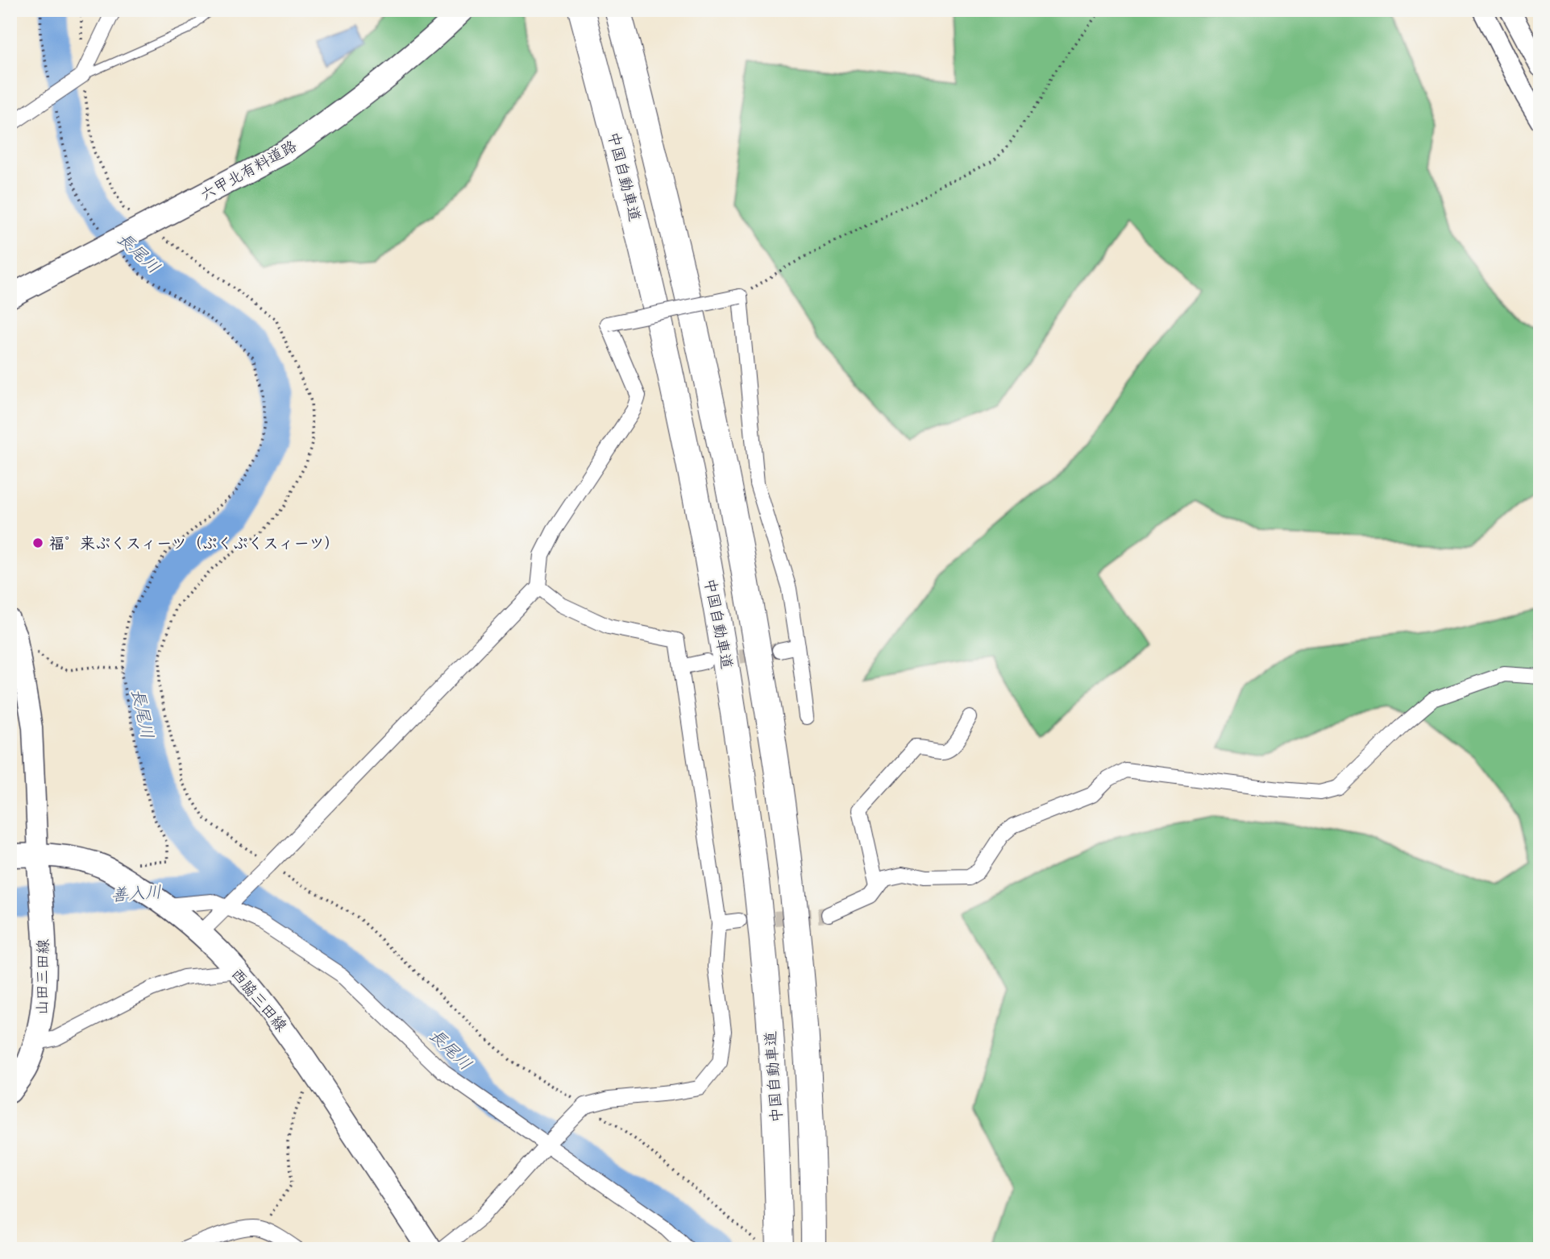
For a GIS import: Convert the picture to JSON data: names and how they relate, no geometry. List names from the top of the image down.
{
  "streets": {
    "highway": ["中国自動車道"],
    "main road": ["六甲北有料道路", "山田三田線", "西脇三田線"]
  },
  "crossings": [
    ["山田三田線", "西脇三田線"]
  ],
  "water": ["長尾川", "善入川"],
  "places": ["福゜来ぷくスィーツ（ぷくぷくスィーツ）"]
}
